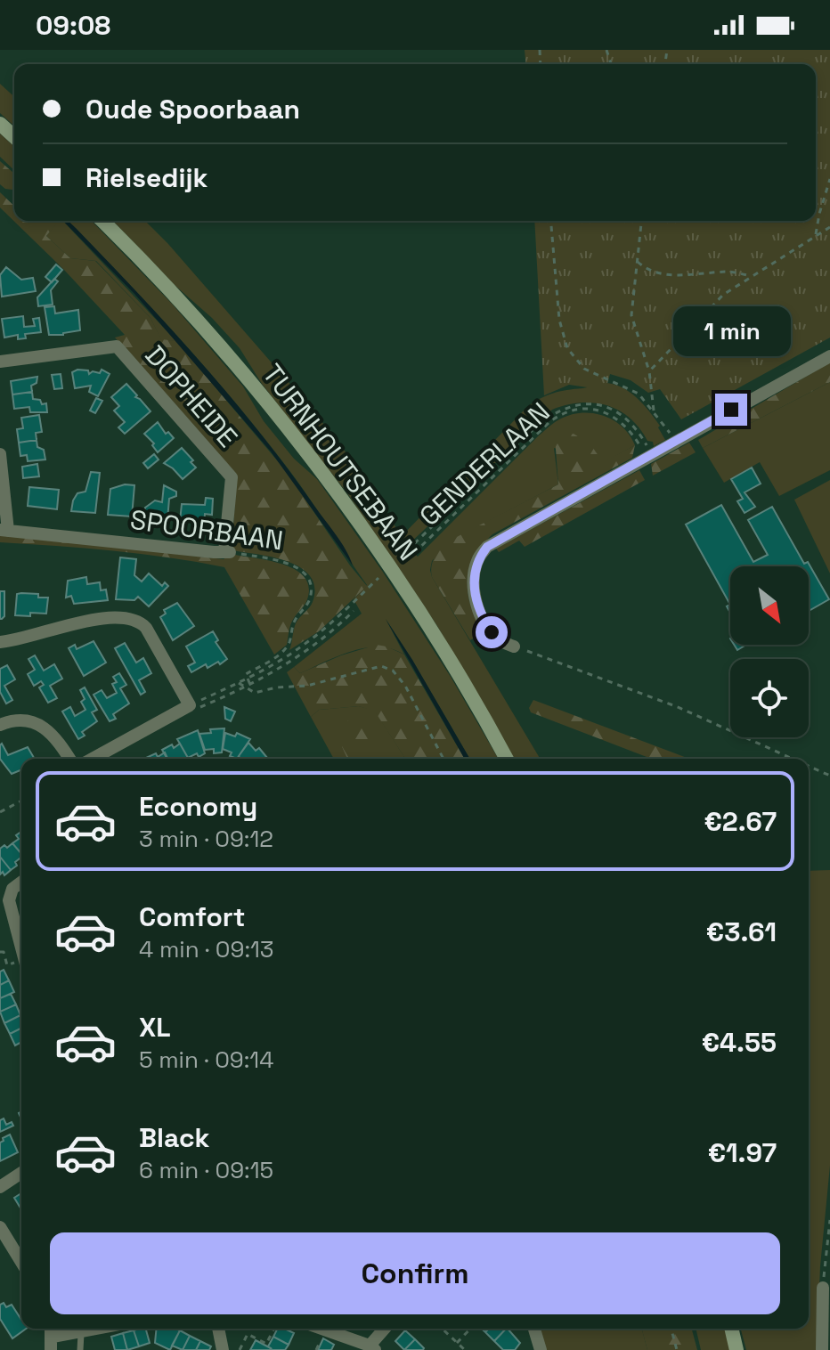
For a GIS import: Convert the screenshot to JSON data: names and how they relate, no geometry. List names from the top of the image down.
{
  "streets": {
    "main road": ["TURNHOUTSEBAAN"],
    "street": ["DOPHEIDE", "SPOORBAAN"],
    "path": ["GENDERLAAN"]
  },
  "crossings": [
    ["DOPHEIDE", "SPOORBAAN"]
  ],
  "north": "bottom right",
  "page": {
    "status": "09:08",
    "banner": ["Oude Spoorbaan", "Rielsedijk"],
    "bubble": "1 min",
    "list": [
      {
        "name": "Economy",
        "note": "3 min · 09:12",
        "value": "€2.67"
      },
      {
        "name": "Comfort",
        "note": "4 min · 09:13",
        "value": "€3.61"
      },
      {
        "name": "XL",
        "note": "5 min · 09:14",
        "value": "€4.55"
      },
      {
        "name": "Black",
        "note": "6 min · 09:15",
        "value": "€1.97"
      }
    ],
    "buttons": "Confirm"
  }
}
